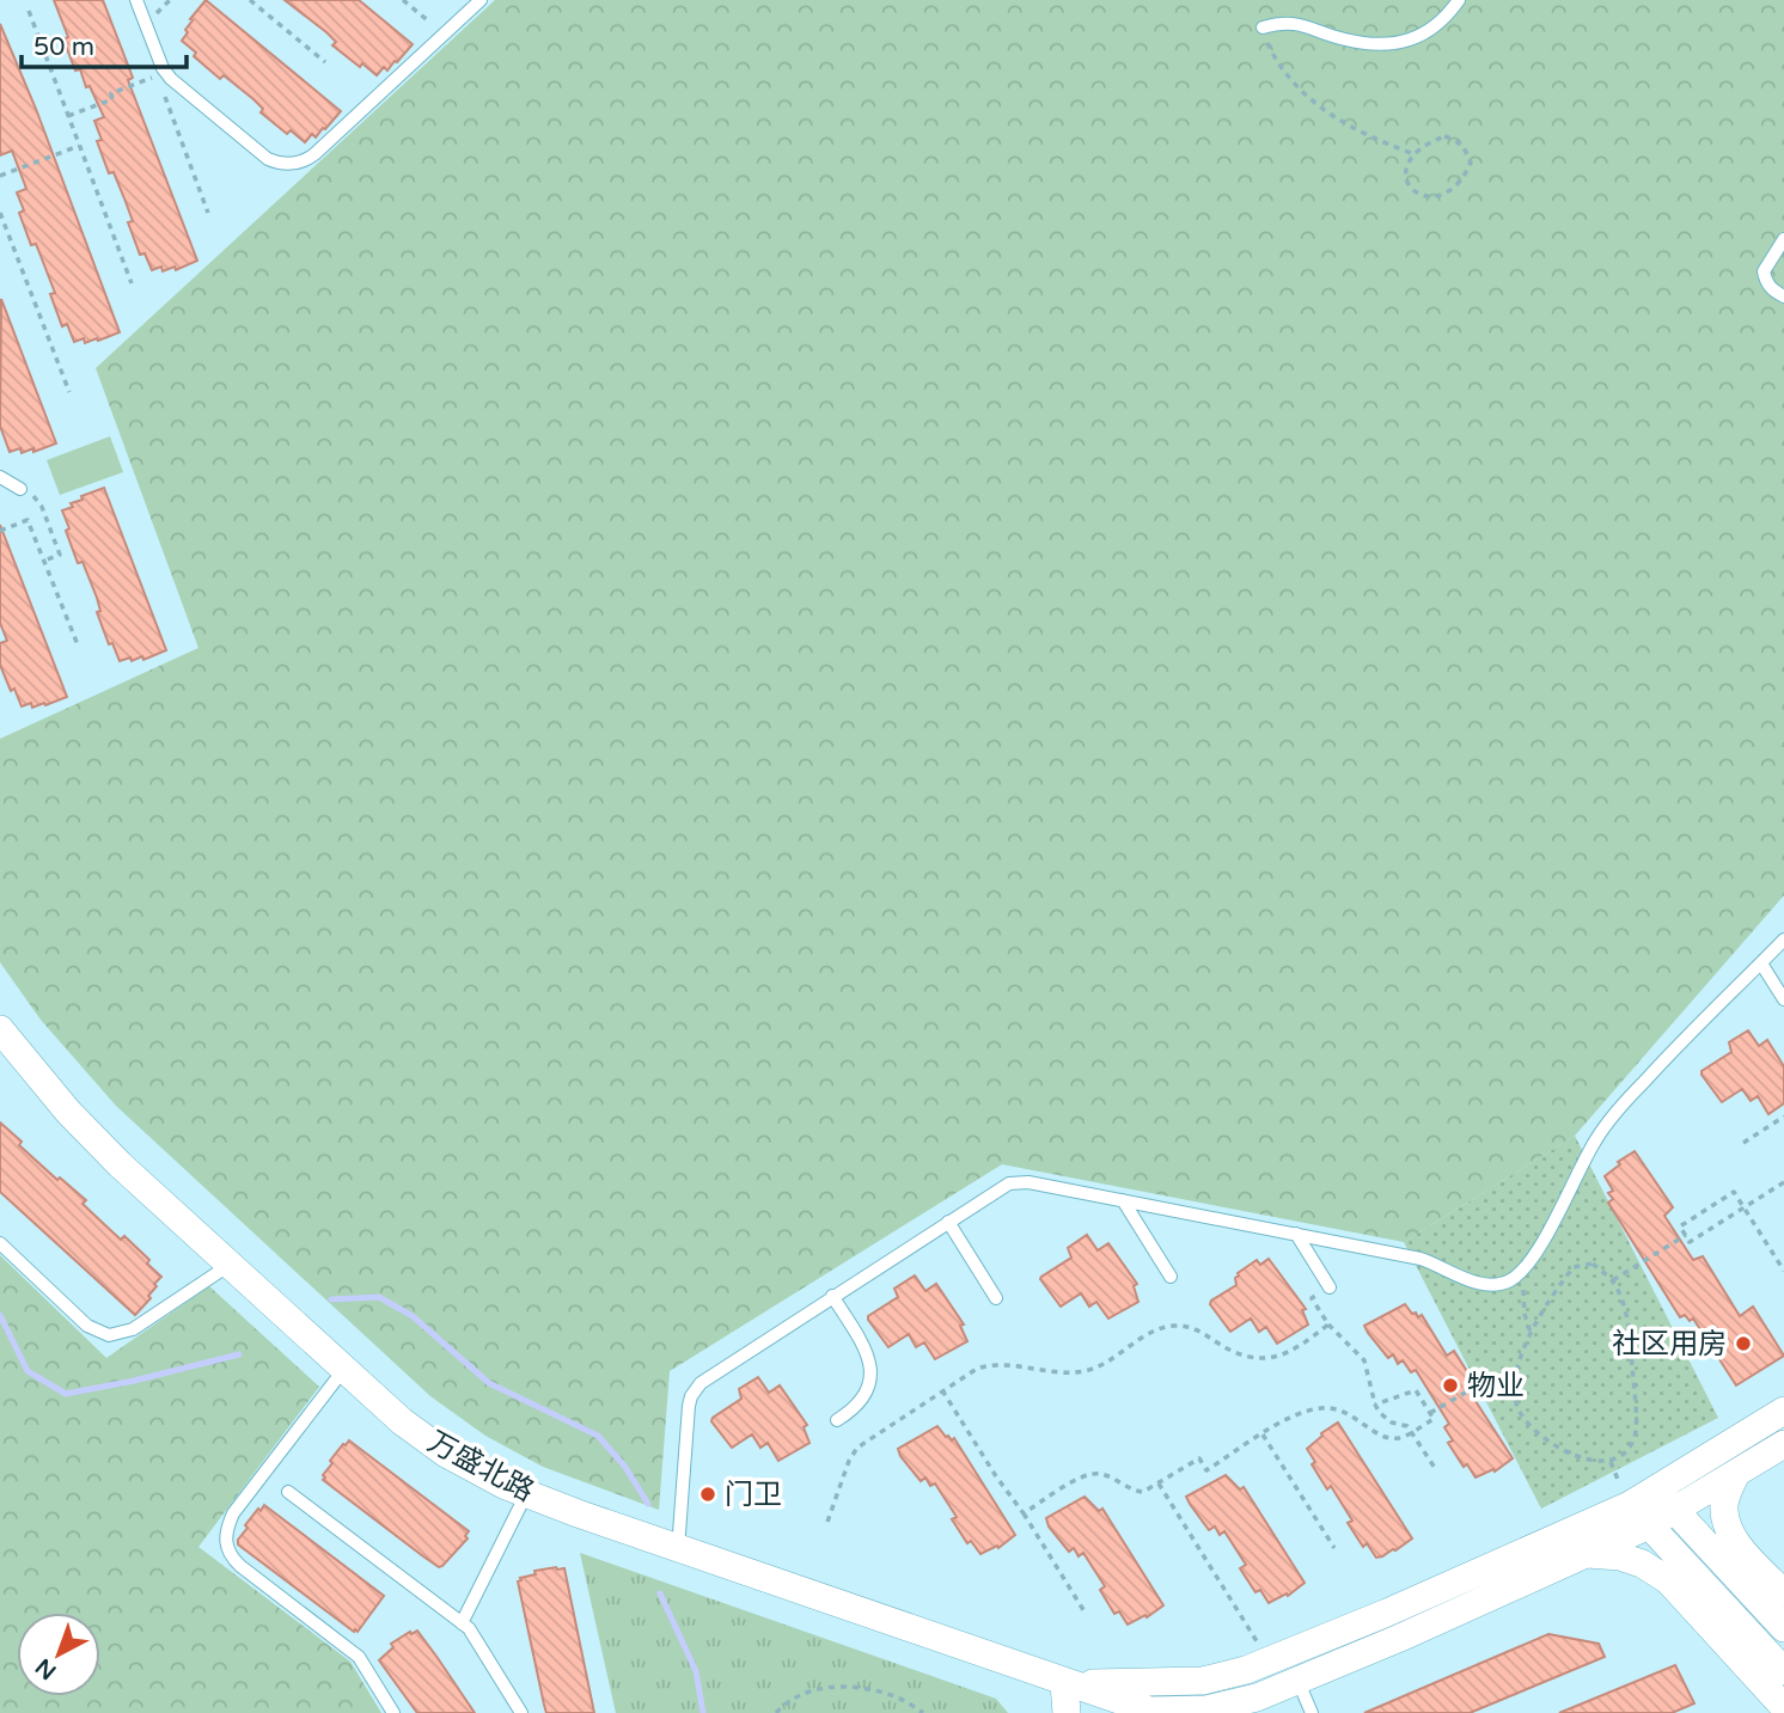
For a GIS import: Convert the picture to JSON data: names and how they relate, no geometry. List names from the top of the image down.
{
  "streets": {
    "street": ["万盛北路"]
  },
  "places": ["社区用房", "物业", "门卫"],
  "scale_bar": "50 m",
  "north": "bottom left"
}
